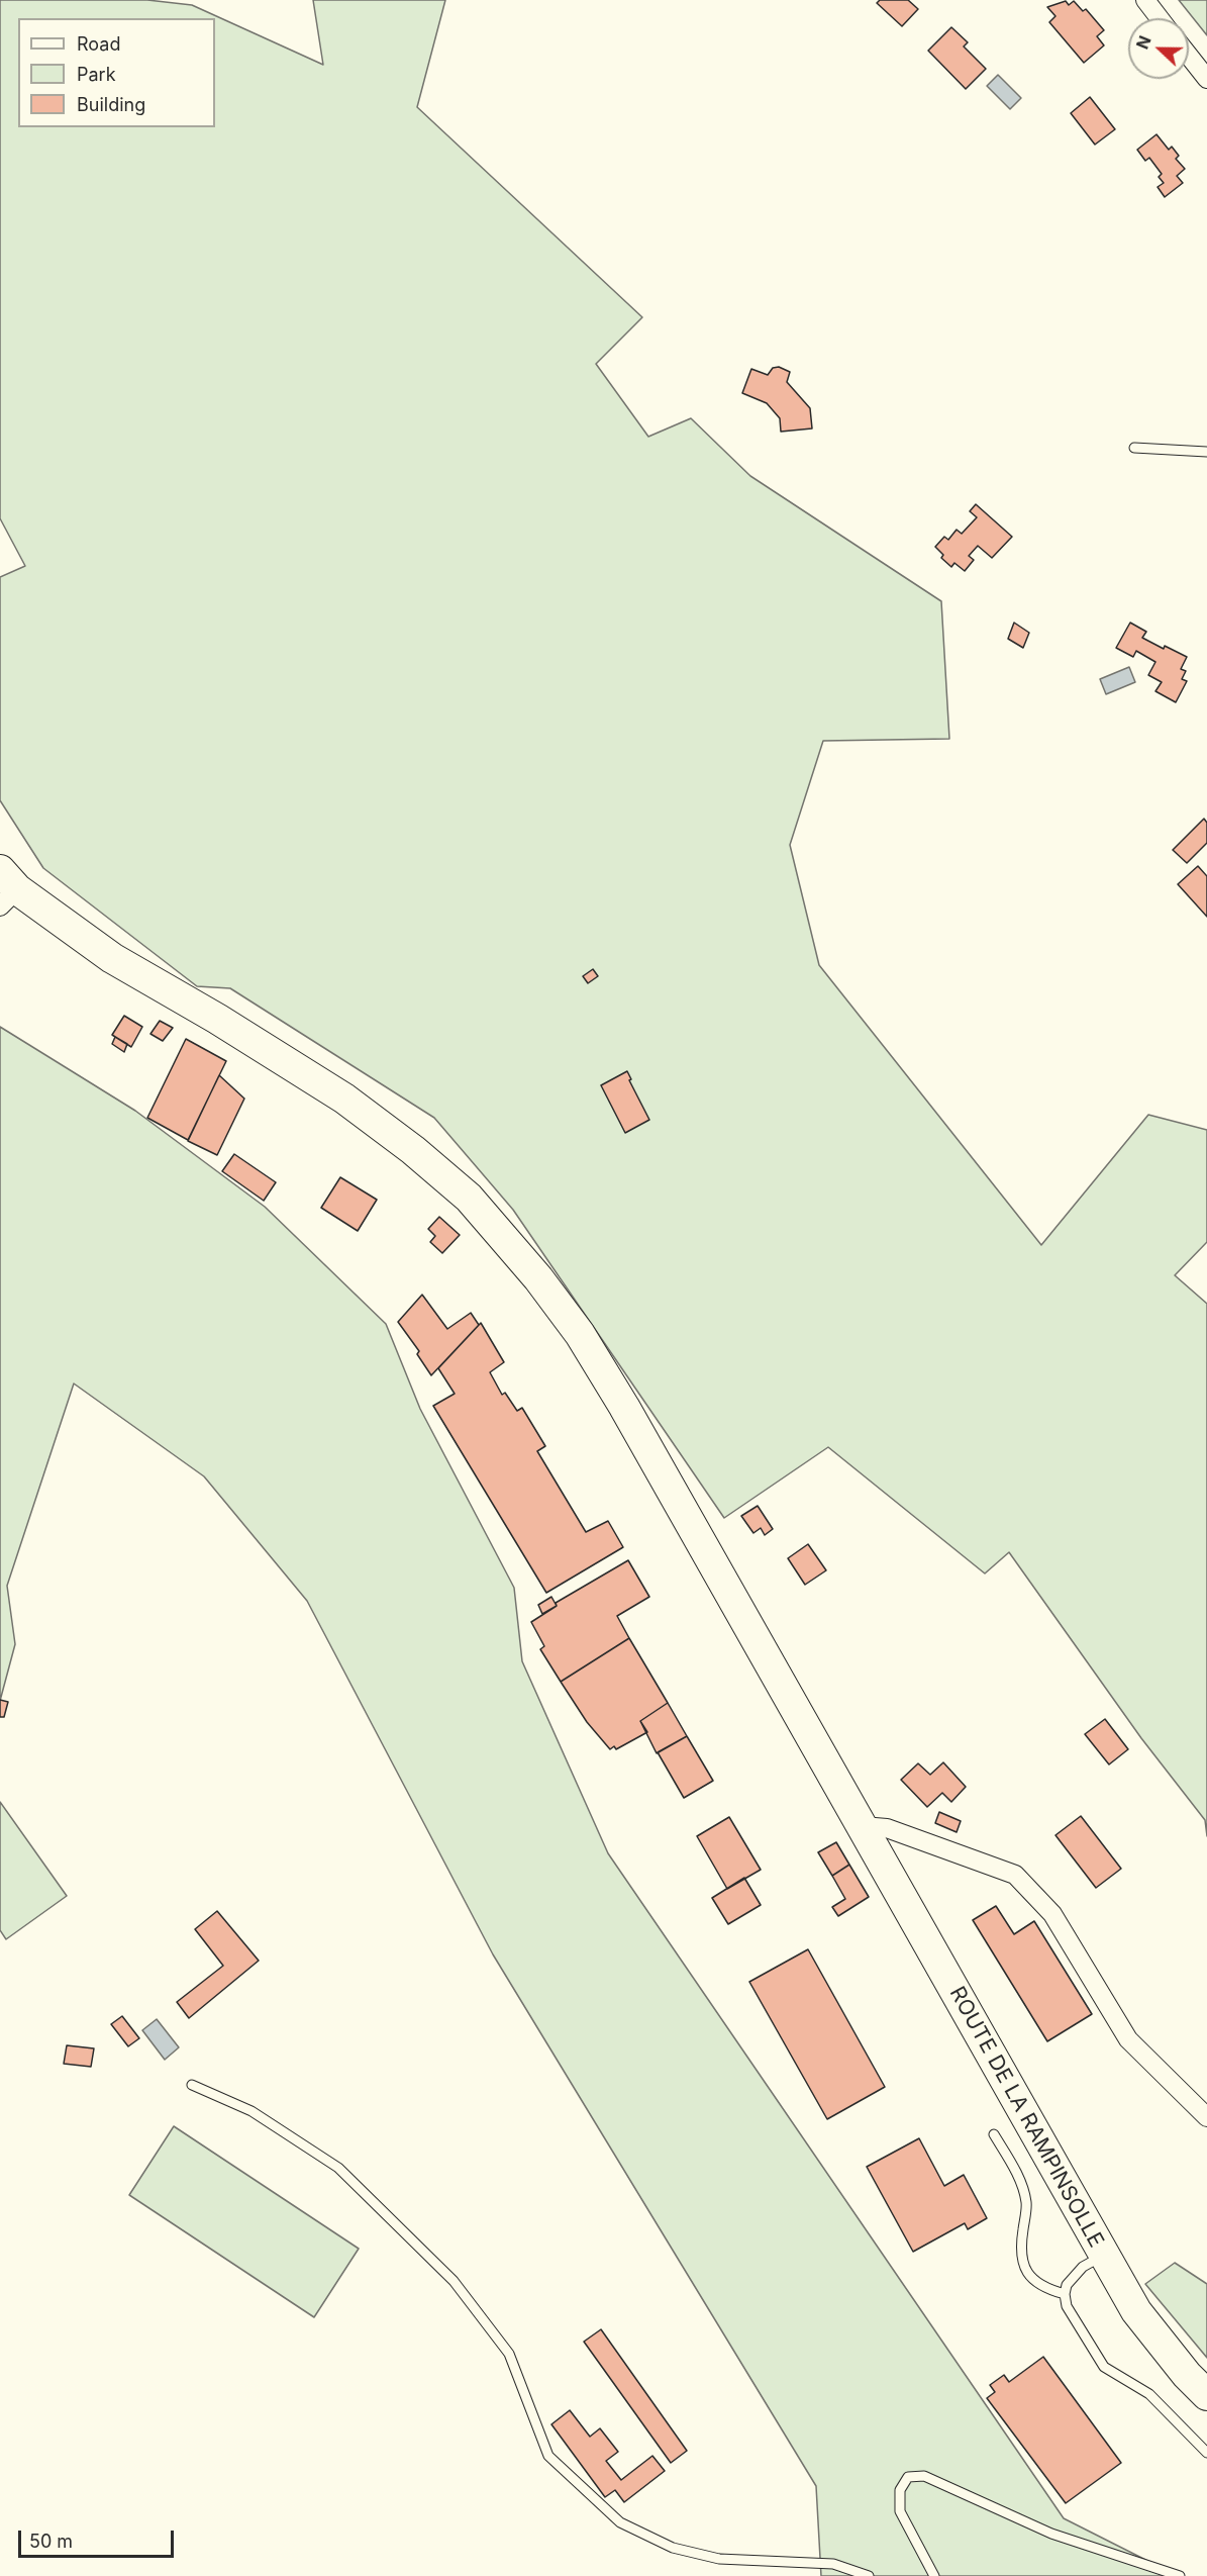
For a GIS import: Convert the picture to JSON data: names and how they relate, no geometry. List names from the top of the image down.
{
  "streets": {
    "main road": ["ROUTE DE LA RAMPINSOLLE"]
  },
  "legend": ["Road", "Park", "Building"],
  "scale_bar": "50 m",
  "north": "left"
}
